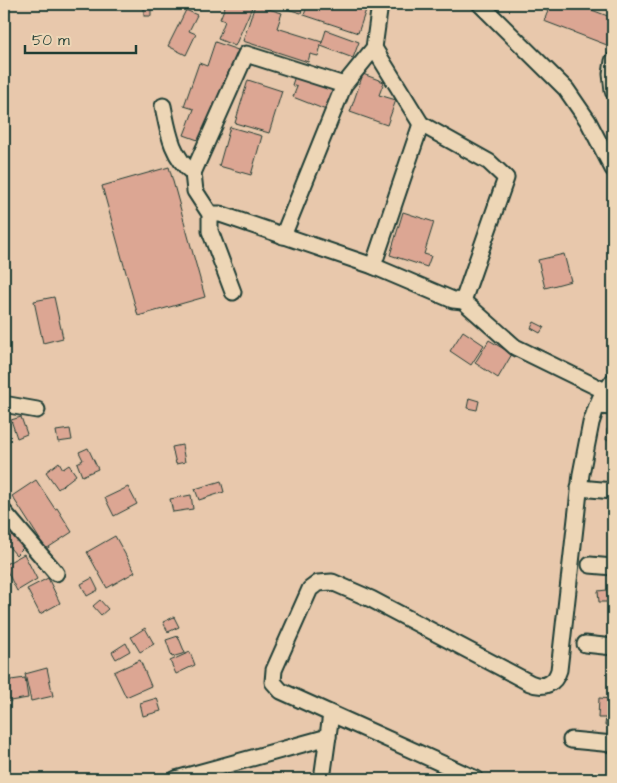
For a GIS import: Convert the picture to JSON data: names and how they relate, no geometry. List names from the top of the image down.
{
  "scale_bar": "50 m"
}
